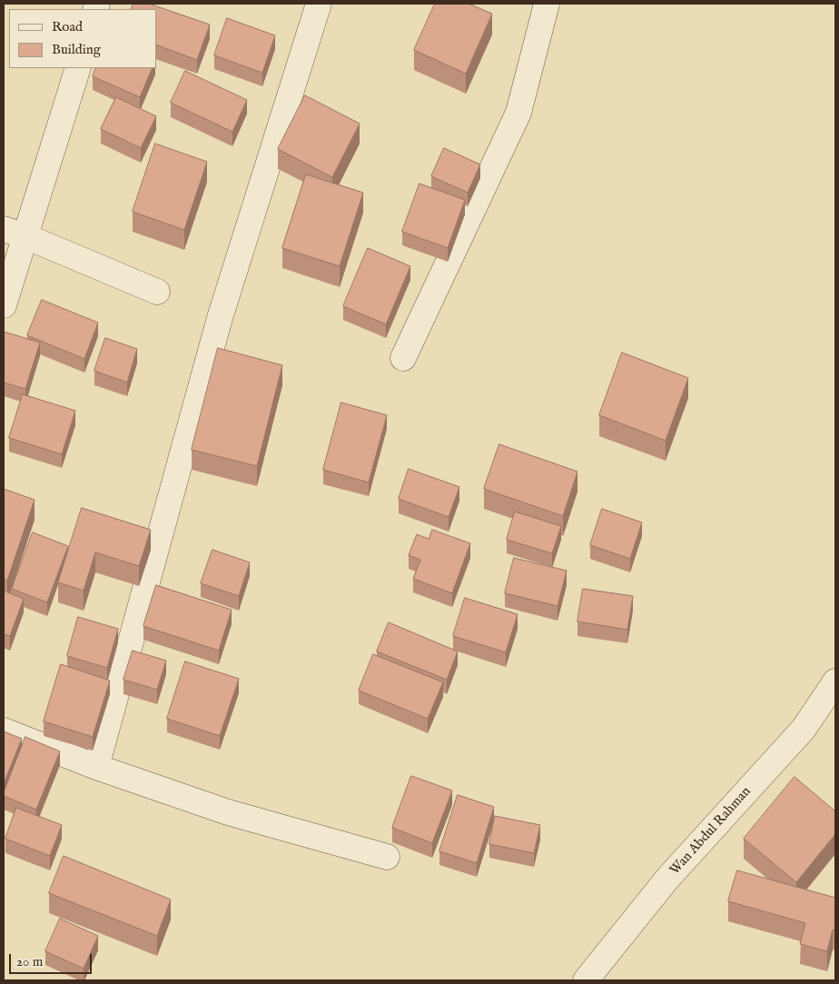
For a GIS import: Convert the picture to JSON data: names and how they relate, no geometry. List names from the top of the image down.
{
  "streets": {
    "street": ["Wan Abdul Rahman"]
  },
  "legend": ["Road", "Building"],
  "scale_bar": "20 m"
}
